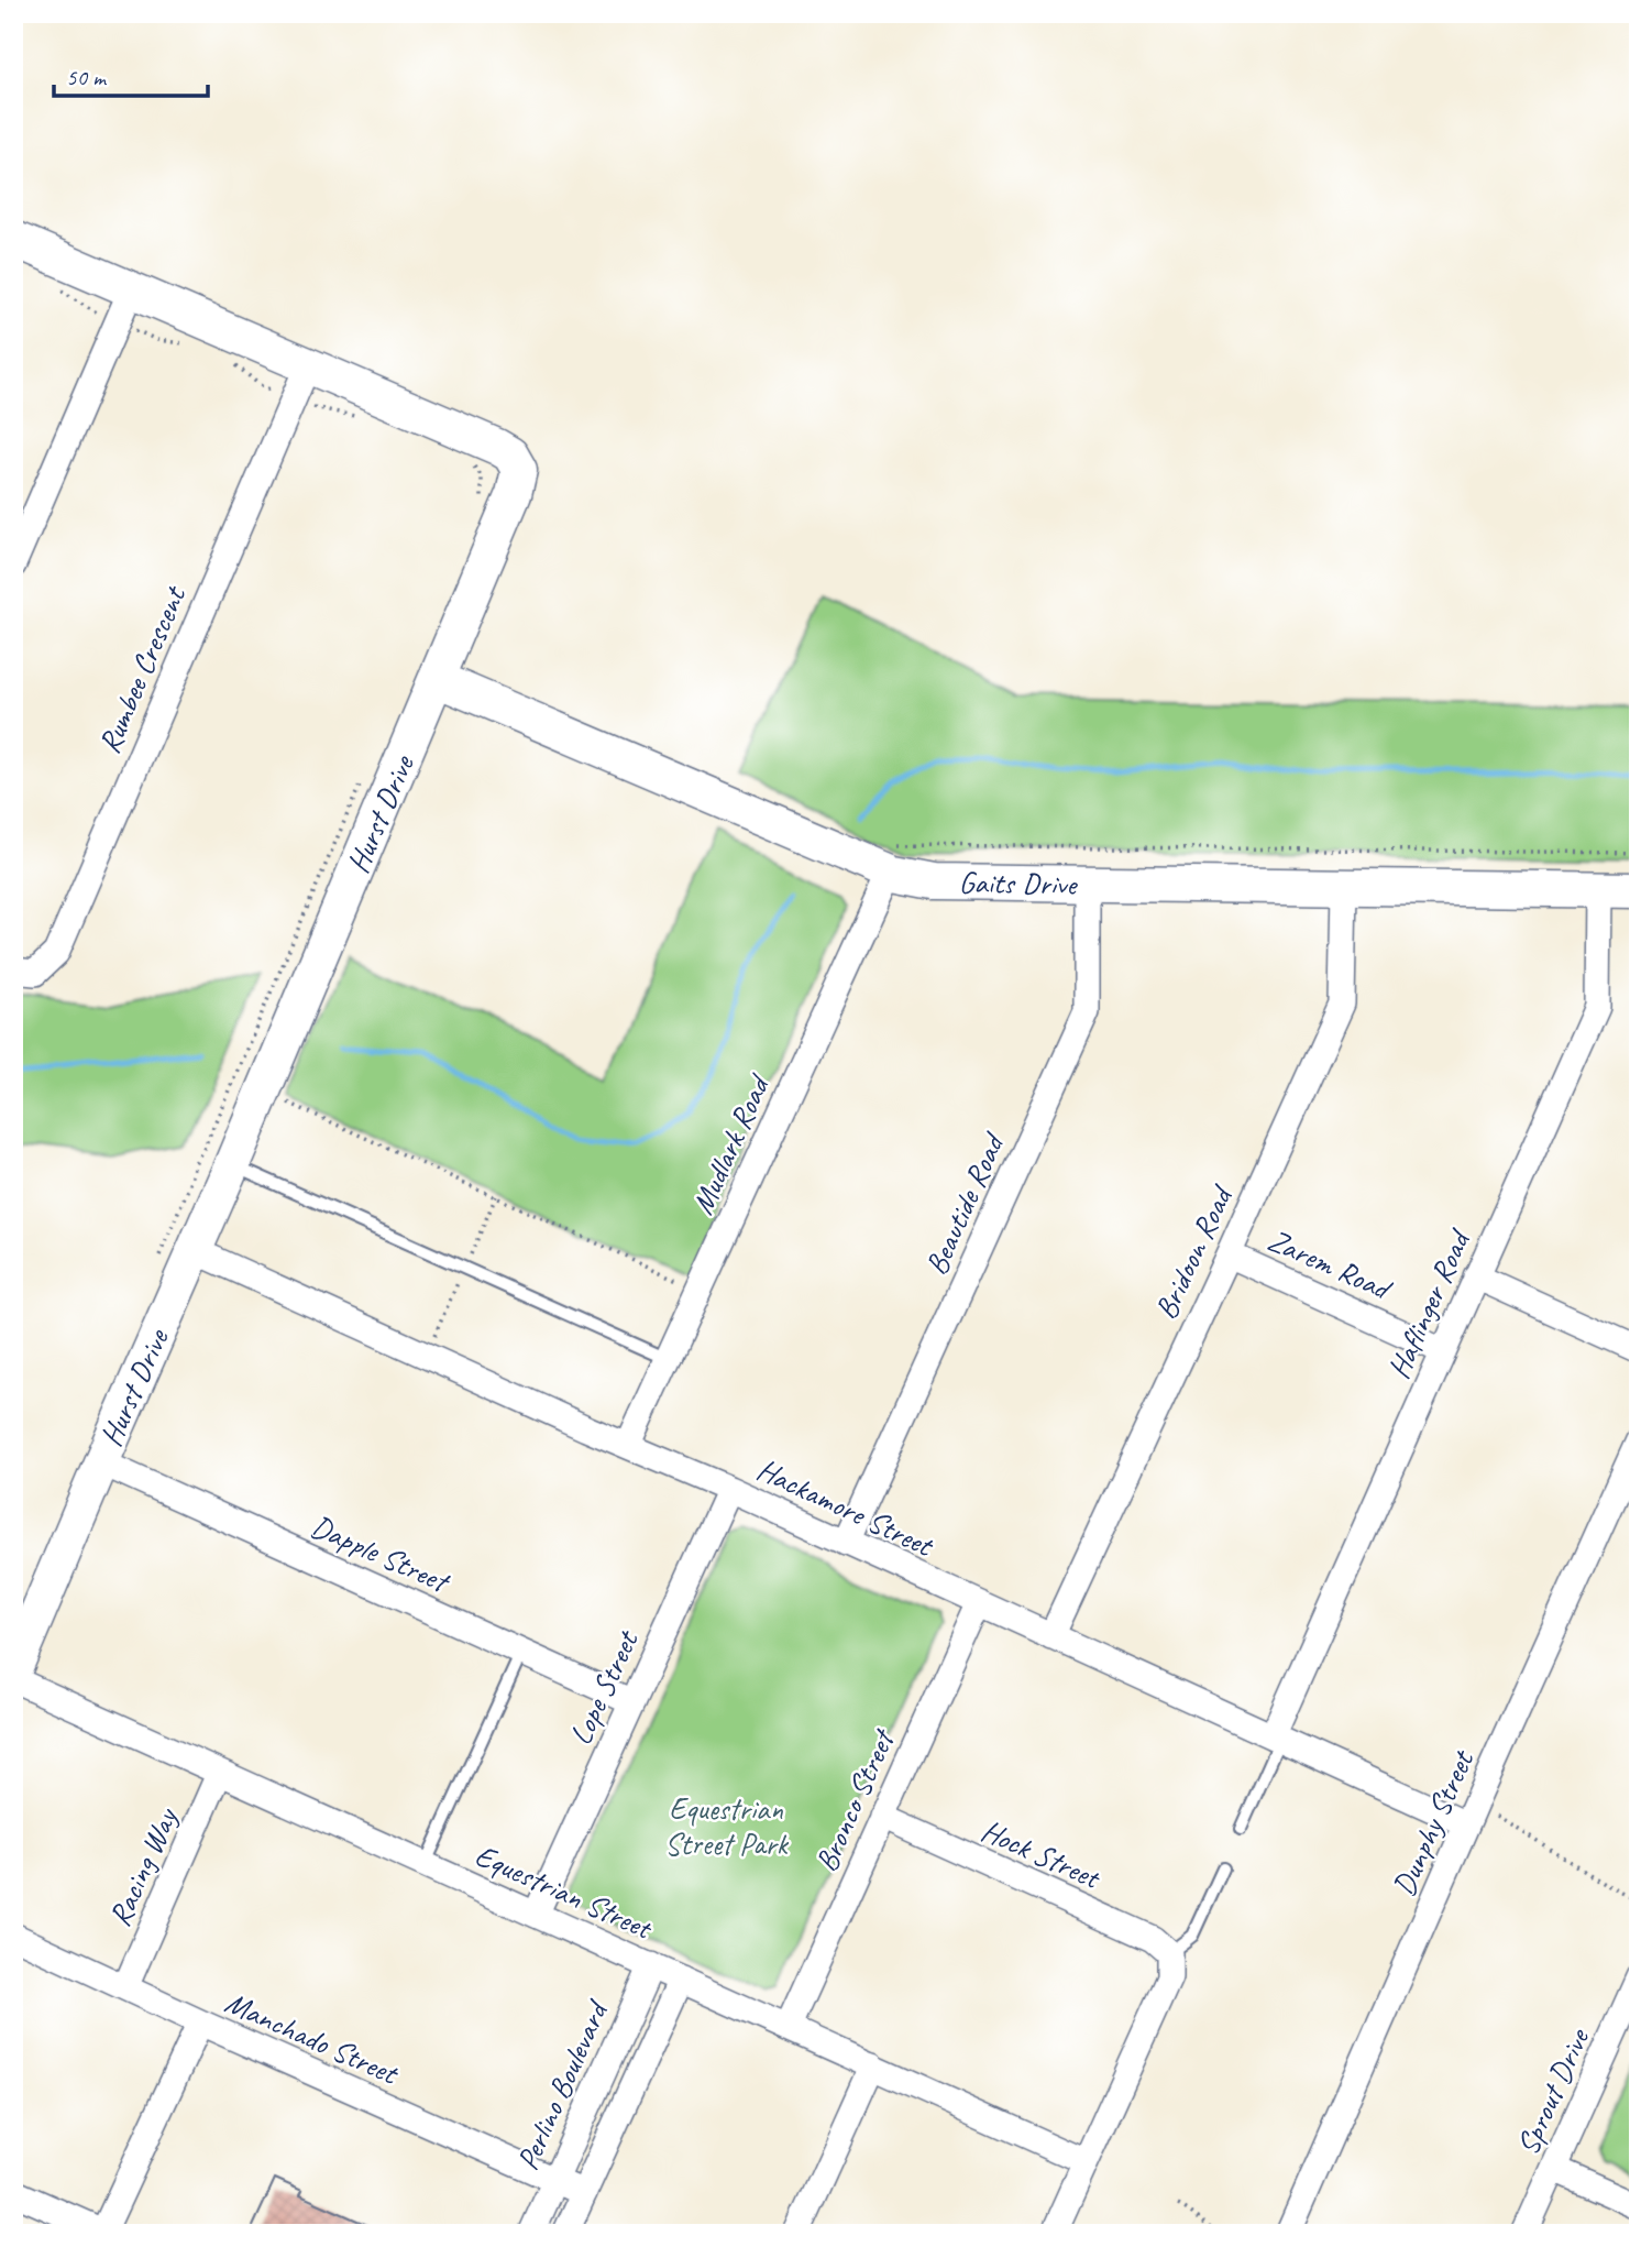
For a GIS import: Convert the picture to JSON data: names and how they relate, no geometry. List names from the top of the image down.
{
  "streets": {
    "street": [
      "Rumbee Crescent",
      "Hurst Drive",
      "Gaits Drive",
      "Mudlark Road",
      "Beautide Road",
      "Bridoon Road",
      "Zarem Road",
      "Haflinger Road",
      "Hackamore Street",
      "Dapple Street",
      "Lope Street",
      "Bronco Street",
      "Dunphy Street",
      "Hock Street",
      "Racing Way",
      "Equestrian Street",
      "Manchado Street",
      "Perlino Boulevard",
      "Sprout Drive"
    ]
  },
  "crossings": [
    ["Rumbee Crescent", "Hurst Drive"],
    ["Hurst Drive", "Gaits Drive"],
    ["Hurst Drive", "Hackamore Street"],
    ["Hurst Drive", "Dapple Street"],
    ["Gaits Drive", "Mudlark Road"],
    ["Gaits Drive", "Beautide Road"],
    ["Gaits Drive", "Bridoon Road"],
    ["Gaits Drive", "Haflinger Road"],
    ["Mudlark Road", "Hackamore Street"],
    ["Beautide Road", "Hackamore Street"],
    ["Bridoon Road", "Zarem Road"],
    ["Bridoon Road", "Hackamore Street"],
    ["Zarem Road", "Haflinger Road"],
    ["Haflinger Road", "Hackamore Street"],
    ["Hackamore Street", "Lope Street"],
    ["Hackamore Street", "Bronco Street"],
    ["Hackamore Street", "Dunphy Street"],
    ["Dapple Street", "Lope Street"],
    ["Lope Street", "Equestrian Street"],
    ["Bronco Street", "Hock Street"],
    ["Bronco Street", "Equestrian Street"],
    ["Racing Way", "Equestrian Street"],
    ["Racing Way", "Manchado Street"],
    ["Equestrian Street", "Perlino Boulevard"],
    ["Manchado Street", "Perlino Boulevard"]
  ],
  "parks": ["Equestrian Street Park"],
  "scale_bar": "50 m"
}
